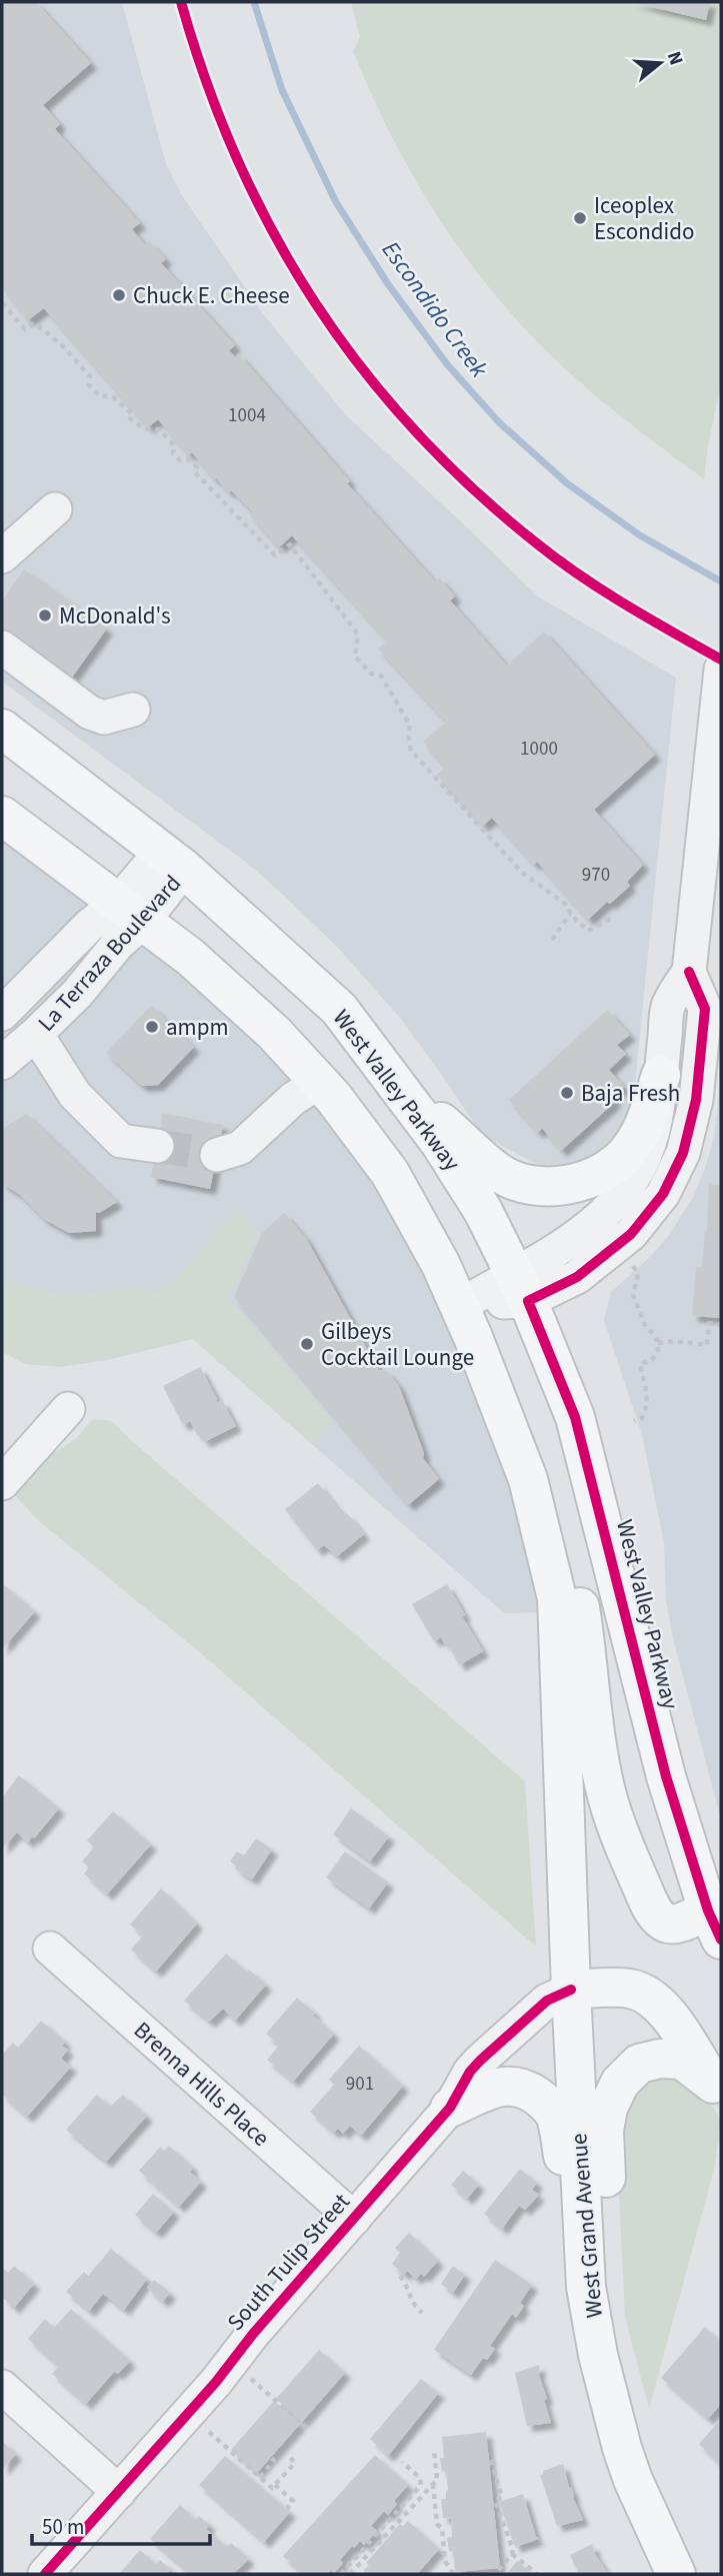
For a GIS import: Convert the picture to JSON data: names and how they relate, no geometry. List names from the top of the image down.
{
  "streets": {
    "main road": ["West Valley Parkway", "West Grand Avenue"],
    "street": ["La Terraza Boulevard", "Brenna Hills Place", "South Tulip Street"]
  },
  "crossings": [
    ["La Terraza Boulevard", "West Valley Parkway"],
    ["Brenna Hills Place", "South Tulip Street"],
    ["West Grand Avenue", "South Tulip Street"]
  ],
  "water": ["Escondido Creek"],
  "places": [
    "Iceoplex Escondido",
    "Chuck E. Cheese",
    "McDonald's",
    "ampm",
    "Baja Fresh",
    "Gilbeys Cocktail Lounge"
  ],
  "house_numbers": [
    "1004",
    "1000",
    "970",
    "901"
  ],
  "scale_bar": "50 m",
  "north": "right"
}
